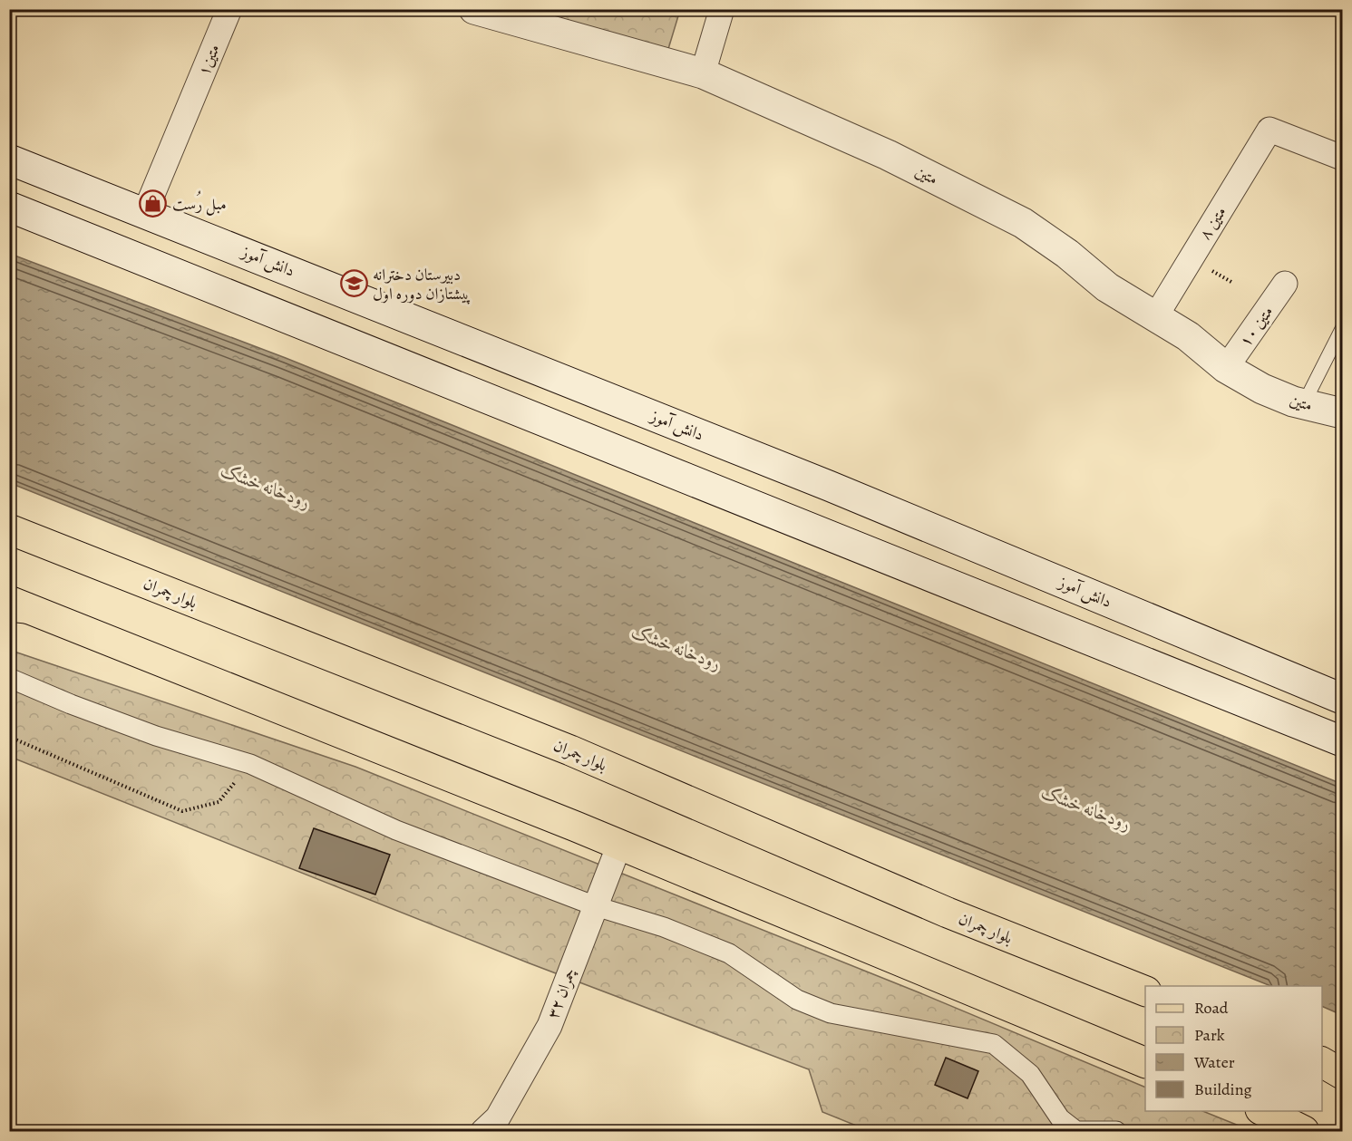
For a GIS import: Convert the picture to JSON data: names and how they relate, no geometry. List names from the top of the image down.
{
  "streets": {
    "main road": ["متین", "دانش آموز", "بلوار چمران"],
    "street": [
      "متین۱",
      "۸ متین",
      "۱۰ متین",
      "۳۲ چمران"
    ]
  },
  "crossings": [
    ["متین۱", "دانش آموز"],
    ["متین", "۸ متین"],
    ["متین", "۱۰ متین"]
  ],
  "water": ["رودخانه خشک"],
  "places": {
    "shop": ["مبل رُست"],
    "school or university": ["دبیرستان دخترانه پیشتازان دوره اول"]
  },
  "legend": [
    "Road",
    "Park",
    "Water",
    "Building"
  ]
}
